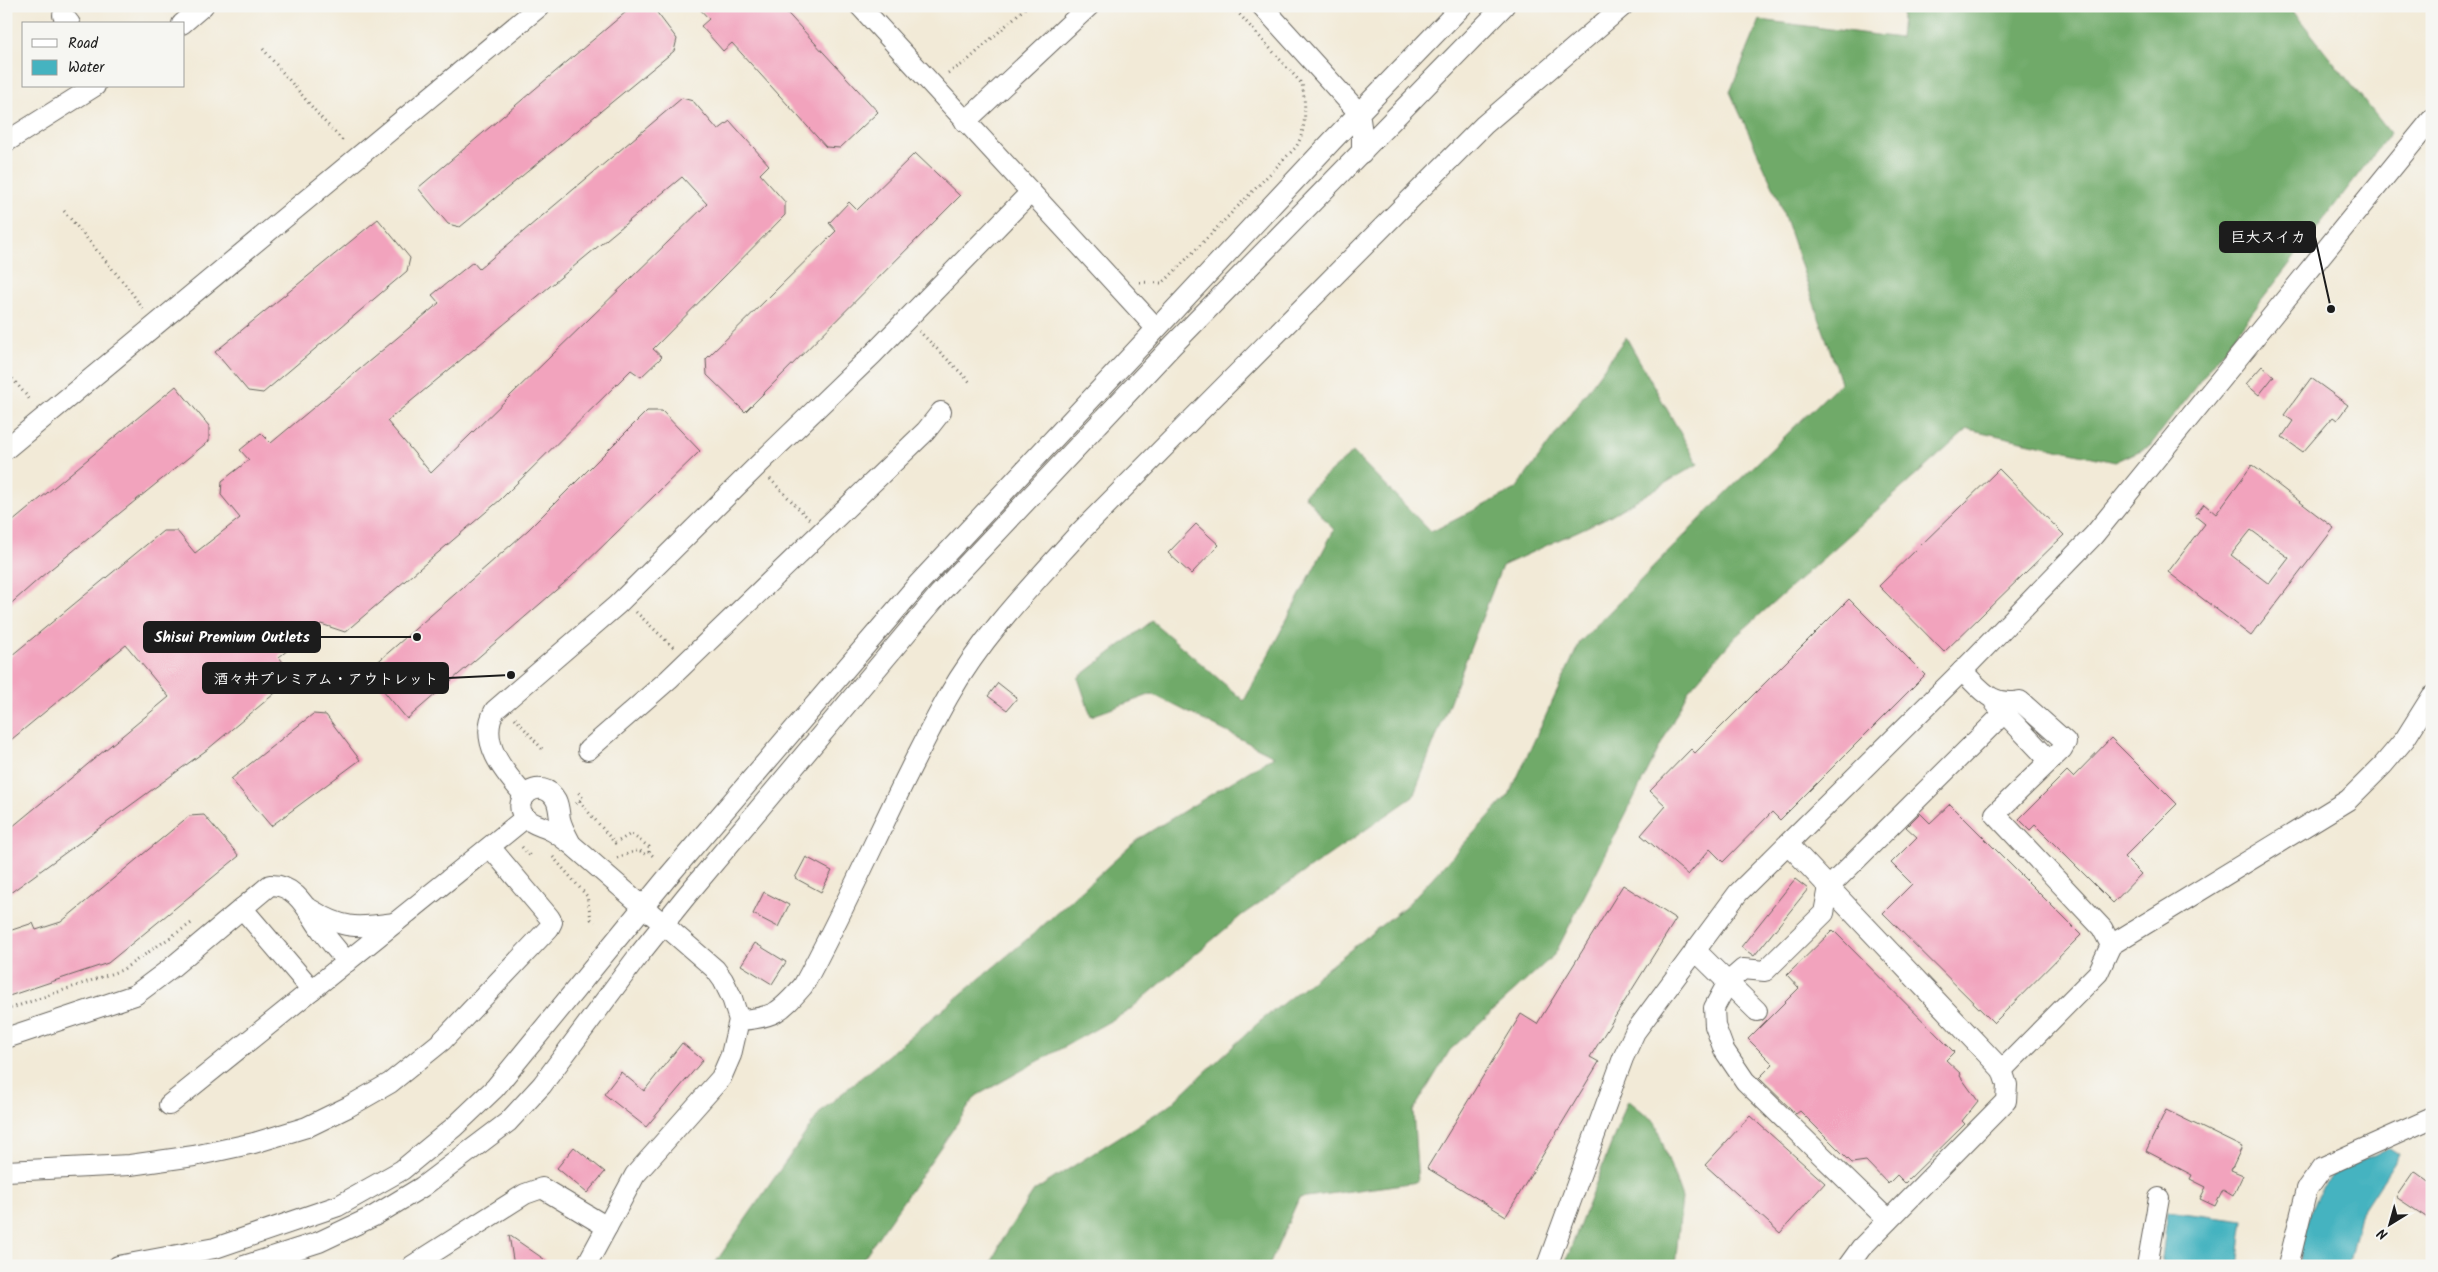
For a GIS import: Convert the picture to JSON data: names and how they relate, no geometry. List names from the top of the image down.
{
  "places": ["巨大スイカ", "Shisui Premium Outlets", "酒々井プレミアム・アウトレット"],
  "legend": ["Road", "Water"],
  "north": "bottom left"
}
